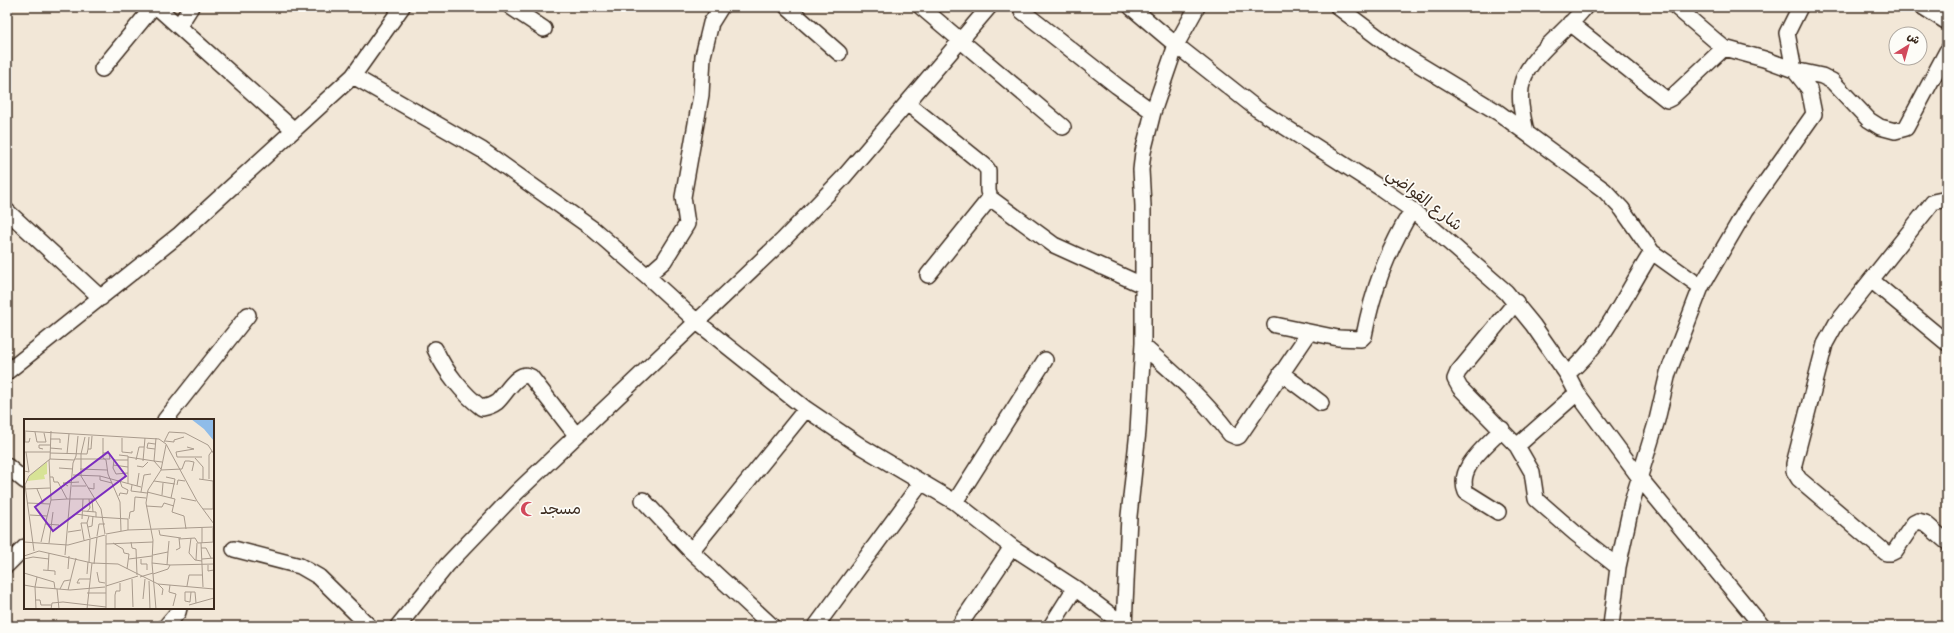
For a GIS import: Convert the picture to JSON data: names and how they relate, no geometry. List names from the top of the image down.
{
  "streets": {
    "street": ["شارع القواضي"]
  },
  "places": {
    "mosque": ["مسجد"]
  },
  "north": "top right"
}
